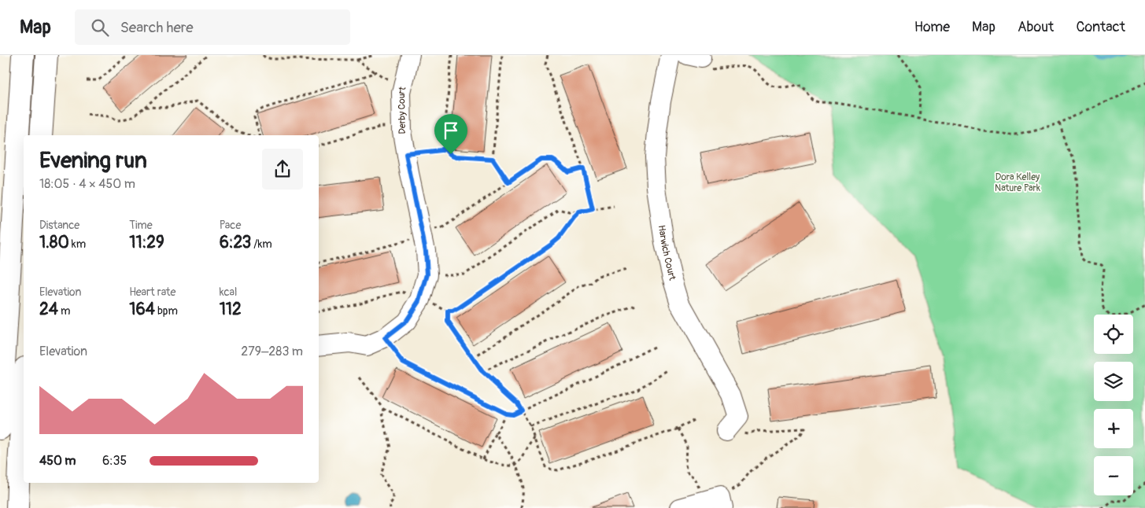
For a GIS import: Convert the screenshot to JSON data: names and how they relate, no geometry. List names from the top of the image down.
{
  "streets": {
    "street": ["Derby Court", "Harwich Court"]
  },
  "parks": ["Dora Kelley Nature Park"],
  "page": {
    "header": "Map",
    "search": "Search here",
    "nav": [
      "Home",
      "Map",
      "About",
      "Contact"
    ],
    "heading": ["Evening run", "18:05 · 4 × 450 m"],
    "stats": [
      ["Distance", "1.80 km"],
      ["Time", "11:29"],
      ["Pace", "6:23 /km"],
      ["Elevation", "24 m"],
      ["Heart rate", "164 bpm"],
      ["kcal", "112"]
    ],
    "map_buttons": ["+", "−"],
    "chart": ["Elevation", "279–283 m"],
    "list": [
      {
        "name": "450 m",
        "note": "6:35"
      }
    ]
  }
}
